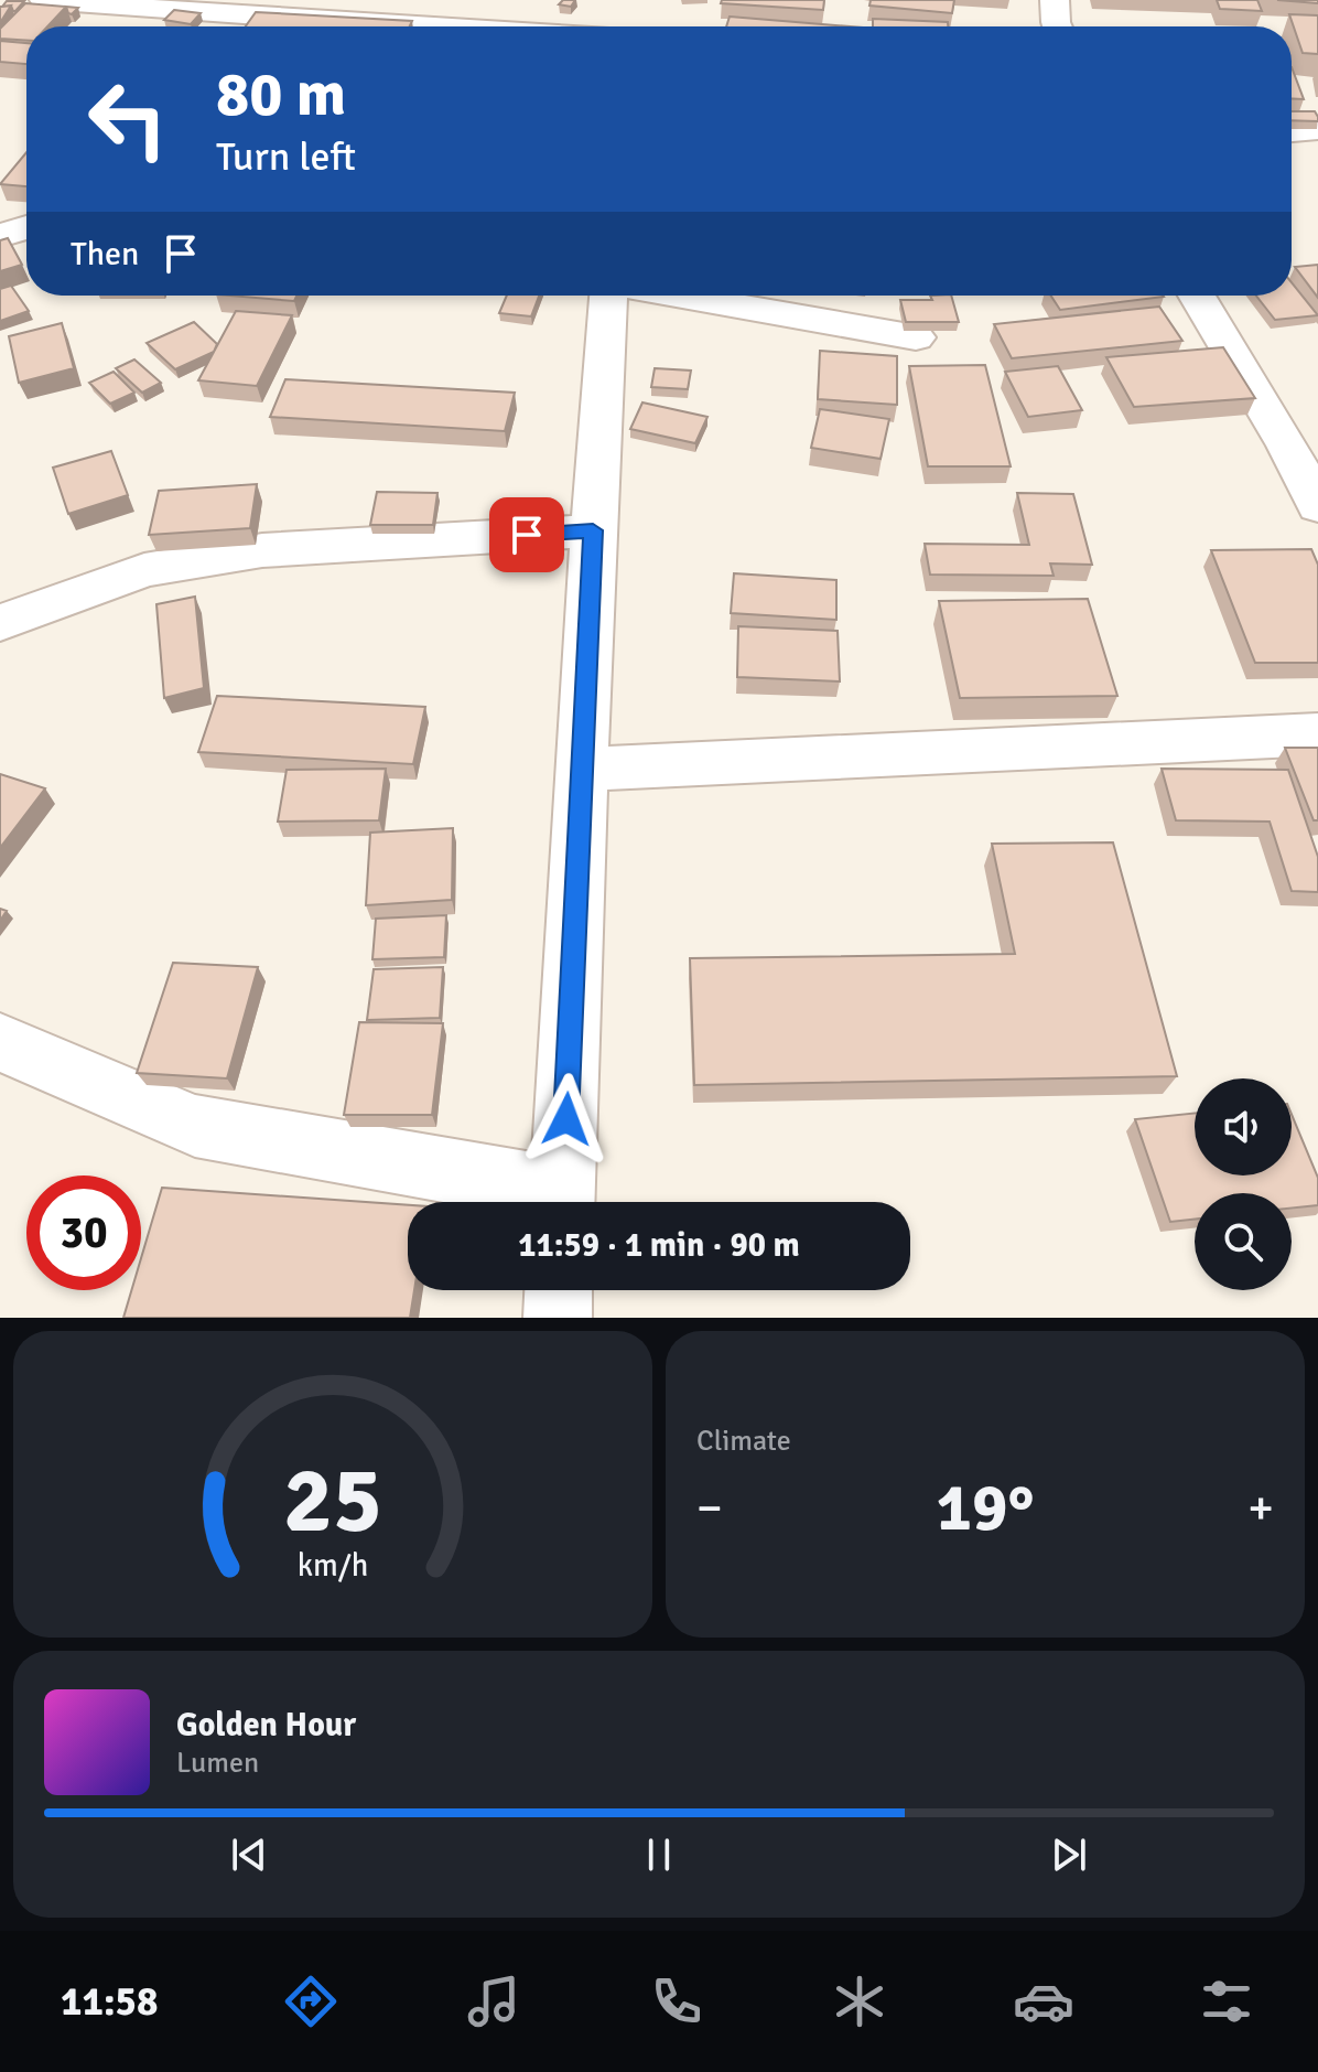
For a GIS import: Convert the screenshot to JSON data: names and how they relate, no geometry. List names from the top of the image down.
{
  "page": {
    "turn": ["80 m", "Turn left"],
    "then": "Then",
    "limit": "30",
    "trip": "11:59 · 1 min · 90 m",
    "tile": "Climate",
    "heat": ["−", "19°", "+"],
    "song": ["Golden Hour", "Lumen"],
    "tabs": "11:58",
    "gauge": ["25", "km/h"]
  }
}
